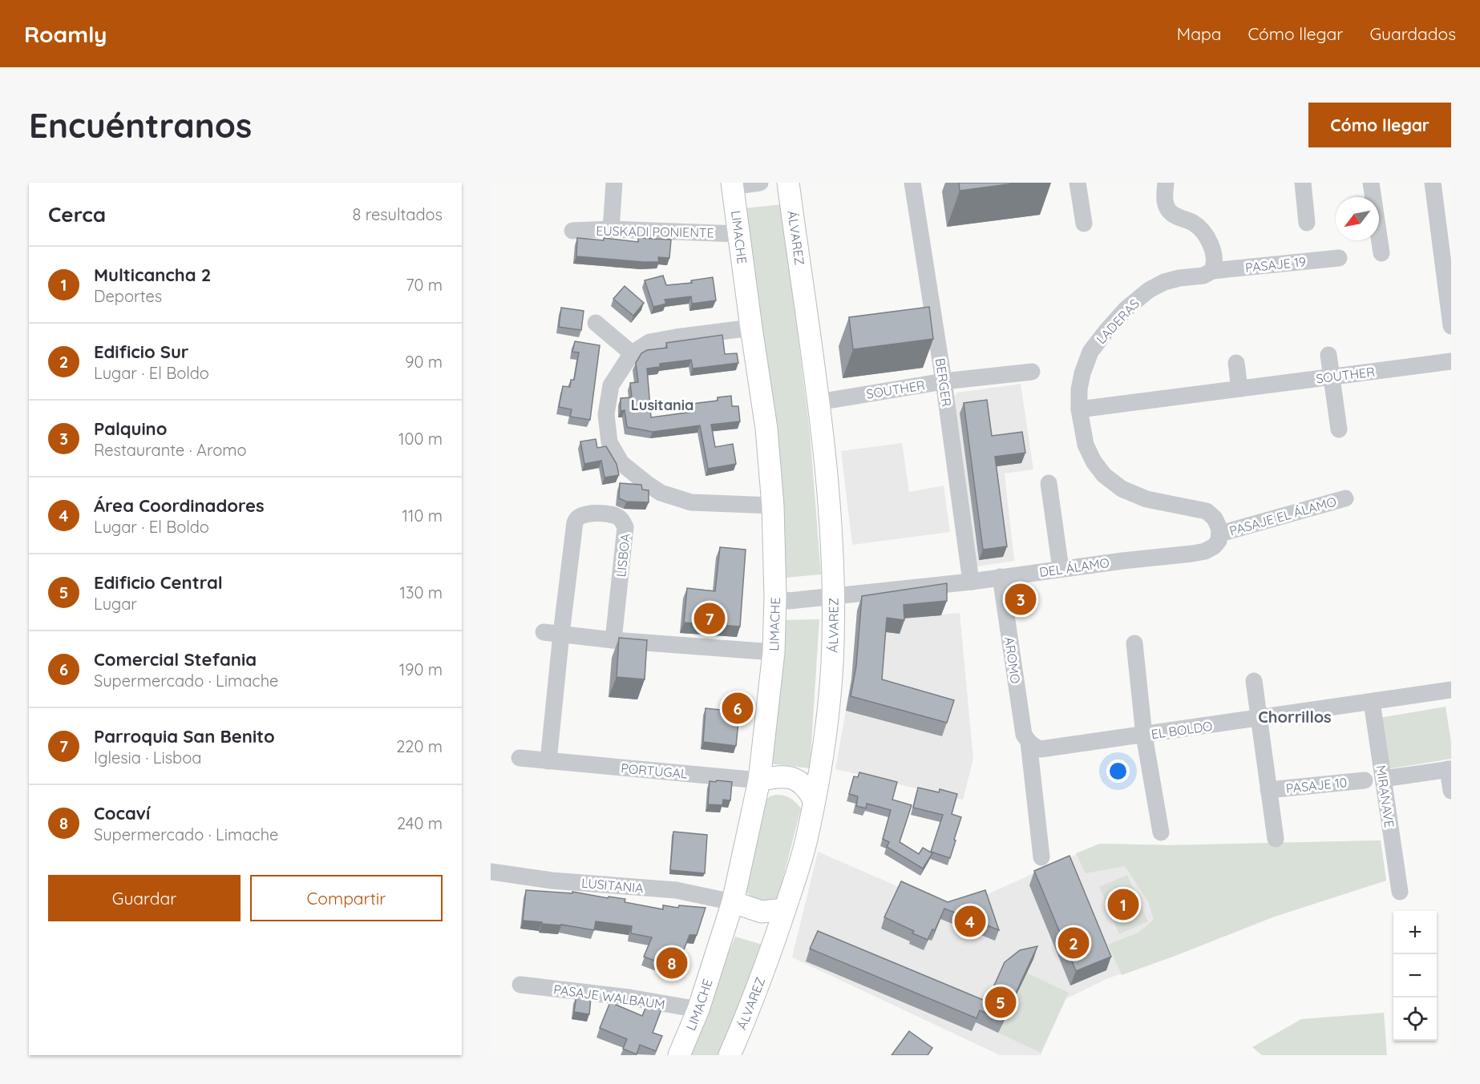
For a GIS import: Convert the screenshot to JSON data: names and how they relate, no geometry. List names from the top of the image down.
{
  "streets": {
    "main road": ["LIMACHE", "ÁLVAREZ"],
    "street": [
      "EUSKADI PONIENTE",
      "PASAJE 19",
      "LADERAS",
      "SOUTHER",
      "BERGER",
      "PASAJE EL ÁLAMO",
      "LISBOA",
      "DEL ÁLAMO",
      "AROMO",
      "EL BOLDO",
      "PORTUGAL",
      "PASAJE 10",
      "MIRANAVE",
      "LUSITANIA",
      "PASAJE WALBAUM"
    ]
  },
  "crossings": [
    ["EUSKADI PONIENTE", "LIMACHE"],
    ["LIMACHE", "DEL ÁLAMO"],
    ["LIMACHE", "PORTUGAL"],
    ["LIMACHE", "LUSITANIA"],
    ["LIMACHE", "PASAJE WALBAUM"],
    ["ÁLVAREZ", "SOUTHER"],
    ["ÁLVAREZ", "DEL ÁLAMO"],
    ["PASAJE 19", "LADERAS"],
    ["LADERAS", "SOUTHER"],
    ["LADERAS", "PASAJE EL ÁLAMO"],
    ["LADERAS", "DEL ÁLAMO"],
    ["SOUTHER", "BERGER"],
    ["BERGER", "DEL ÁLAMO"],
    ["PASAJE EL ÁLAMO", "DEL ÁLAMO"],
    ["DEL ÁLAMO", "AROMO"],
    ["AROMO", "EL BOLDO"],
    ["EL BOLDO", "MIRANAVE"]
  ],
  "districts": ["Lusitania", "Chorrillos"],
  "north": "bottom left",
  "page": {
    "header": "Roamly",
    "nav": ["Mapa", "Cómo llegar", "Guardados"],
    "buttons": [
      "Cómo llegar",
      ["Guardar", "Compartir"]
    ],
    "title": "Encuéntranos",
    "heading": ["Cerca", "8 resultados"],
    "list": [
      {
        "mark": "1",
        "name": "Multicancha 2",
        "note": "Deportes",
        "value": "70 m"
      },
      {
        "mark": "2",
        "name": "Edificio Sur",
        "note": "Lugar · El Boldo",
        "value": "90 m"
      },
      {
        "mark": "3",
        "name": "Palquino",
        "note": "Restaurante · Aromo",
        "value": "100 m"
      },
      {
        "mark": "4",
        "name": "Área Coordinadores",
        "note": "Lugar · El Boldo",
        "value": "110 m"
      },
      {
        "mark": "5",
        "name": "Edificio Central",
        "note": "Lugar",
        "value": "130 m"
      },
      {
        "mark": "6",
        "name": "Comercial Stefania",
        "note": "Supermercado · Limache",
        "value": "190 m"
      },
      {
        "mark": "7",
        "name": "Parroquia San Benito",
        "note": "Iglesia · Lisboa",
        "value": "220 m"
      },
      {
        "mark": "8",
        "name": "Cocaví",
        "note": "Supermercado · Limache",
        "value": "240 m"
      }
    ],
    "pins": [
      "3",
      "7",
      "6",
      "1",
      "4",
      "2",
      "8",
      "5"
    ],
    "map_buttons": ["+", "−"]
  }
}
